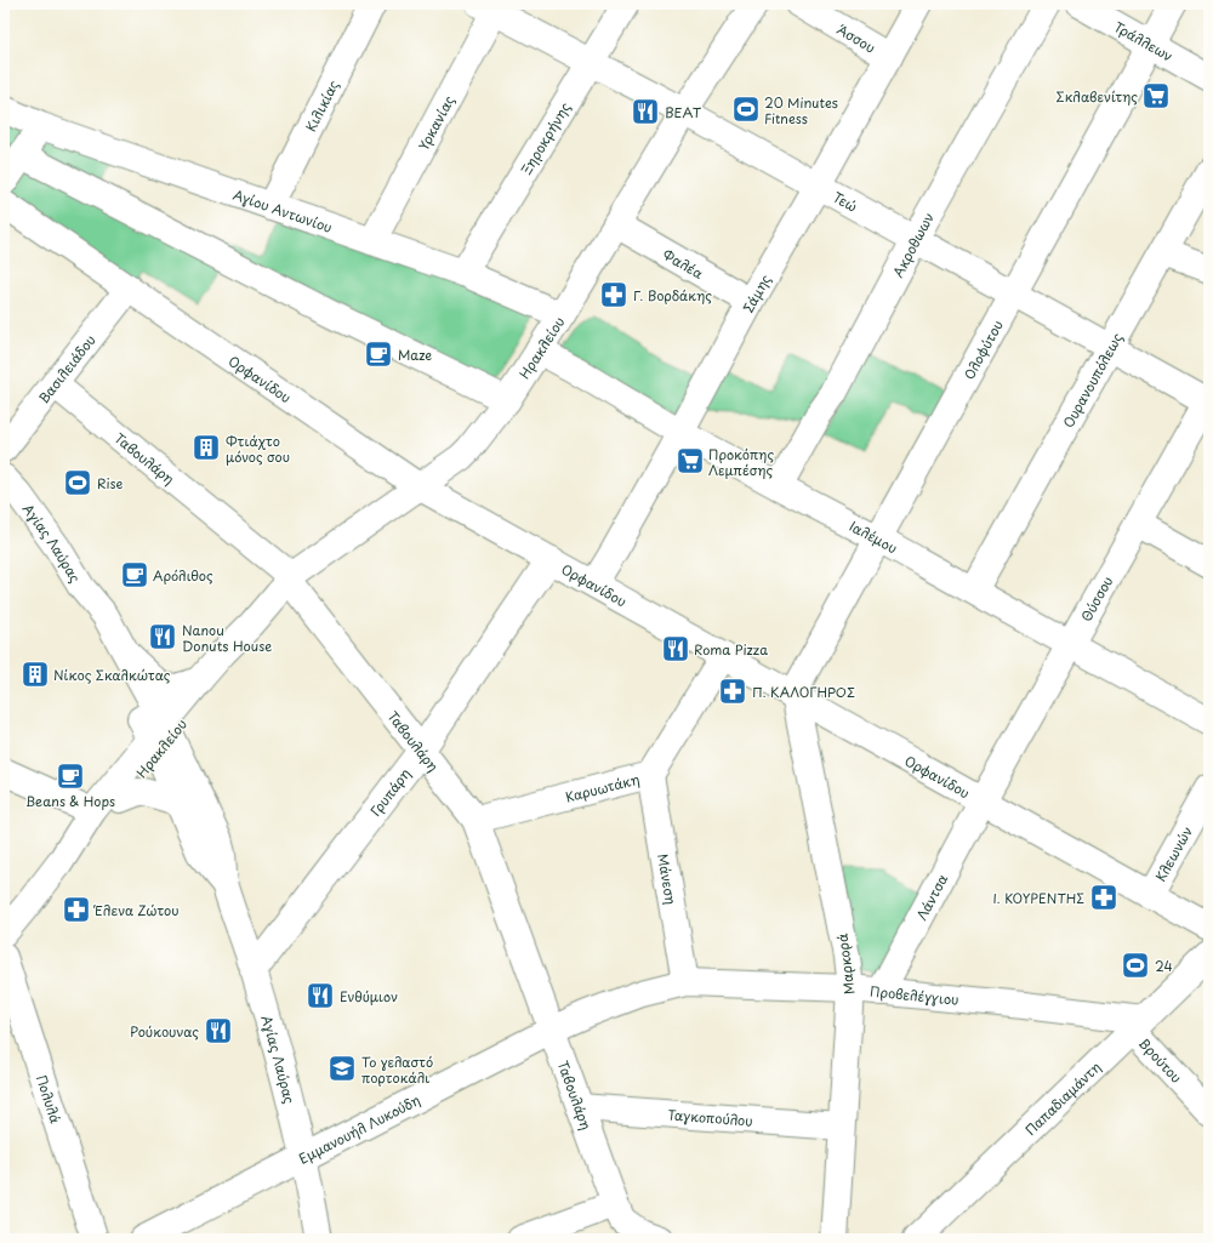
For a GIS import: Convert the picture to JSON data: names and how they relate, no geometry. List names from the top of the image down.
{
  "streets": {
    "street": [
      "Άσσου",
      "Τράλλεων",
      "Κιλικίας",
      "Υρκανίας",
      "Ξηροκρήνης",
      "Τεώ",
      "Αγίου Αντωνίου",
      "Ακροθωων",
      "Φαλέα",
      "Σάμης",
      "Ηρακλείου",
      "Ολοφύτου",
      "Βασιλειάδου",
      "Ορφανίδου",
      "Ουρανουπόλεως",
      "Ταβουλάρη",
      "Ιαλέμου",
      "Αγίας Λαύρας",
      "Θύσσου",
      "Καρυωτάκη",
      "Γρυπάρη",
      "Κλεωνών",
      "Μάνεση",
      "Λάντσα",
      "Μαρκορά",
      "Προβελέγγιου",
      "Βρούτου",
      "Παπαδιαμάντη",
      "Πολυλά",
      "Ταγκοπούλου",
      "Εμμανουήλ Λυκούδη"
    ]
  },
  "crossings": [
    ["Άσσου", "Σάμης"],
    ["Τράλλεων", "Ολοφύτου"],
    ["Κιλικίας", "Αγίου Αντωνίου"],
    ["Υρκανίας", "Τεώ"],
    ["Υρκανίας", "Αγίου Αντωνίου"],
    ["Ξηροκρήνης", "Τεώ"],
    ["Ξηροκρήνης", "Αγίου Αντωνίου"],
    ["Τεώ", "Ακροθωων"],
    ["Τεώ", "Σάμης"],
    ["Τεώ", "Ηρακλείου"],
    ["Τεώ", "Ολοφύτου"],
    ["Τεώ", "Ουρανουπόλεως"],
    ["Τεώ", "Θύσσου"],
    ["Αγίου Αντωνίου", "Ηρακλείου"],
    ["Ακροθωων", "Ιαλέμου"],
    ["Φαλέα", "Σάμης"],
    ["Φαλέα", "Ηρακλείου"],
    ["Σάμης", "Ορφανίδου"],
    ["Σάμης", "Ιαλέμου"],
    ["Ηρακλείου", "Ορφανίδου"],
    ["Ηρακλείου", "Ταβουλάρη"],
    ["Ηρακλείου", "Ιαλέμου"],
    ["Ηρακλείου", "Αγίας Λαύρας"],
    ["Ολοφύτου", "Ορφανίδου"],
    ["Ολοφύτου", "Ιαλέμου"],
    ["Ολοφύτου", "Μαρκορά"],
    ["Βασιλειάδου", "Ορφανίδου"],
    ["Βασιλειάδου", "Ταβουλάρη"],
    ["Ορφανίδου", "Θύσσου"],
    ["Ορφανίδου", "Καρυωτάκη"],
    ["Ορφανίδου", "Γρυπάρη"],
    ["Ορφανίδου", "Κλεωνών"],
    ["Ορφανίδου", "Λάντσα"],
    ["Ορφανίδου", "Μαρκορά"],
    ["Ουρανουπόλεως", "Ιαλέμου"],
    ["Ταβουλάρη", "Καρυωτάκη"],
    ["Ταβουλάρη", "Γρυπάρη"],
    ["Ταβουλάρη", "Ταγκοπούλου"],
    ["Ταβουλάρη", "Εμμανουήλ Λυκούδη"],
    ["Ιαλέμου", "Θύσσου"],
    ["Αγίας Λαύρας", "Γρυπάρη"],
    ["Αγίας Λαύρας", "Εμμανουήλ Λυκούδη"],
    ["Θύσσου", "Λάντσα"],
    ["Καρυωτάκη", "Μάνεση"],
    ["Μάνεση", "Προβελέγγιου"],
    ["Μάνεση", "Εμμανουήλ Λυκούδη"],
    ["Λάντσα", "Προβελέγγιου"],
    ["Μαρκορά", "Προβελέγγιου"],
    ["Μαρκορά", "Ταγκοπούλου"],
    ["Προβελέγγιου", "Βρούτου"],
    ["Προβελέγγιου", "Παπαδιαμάντη"],
    ["Προβελέγγιου", "Εμμανουήλ Λυκούδη"],
    ["Βρούτου", "Παπαδιαμάντη"]
  ],
  "places": {
    "supermarket": ["Σκλαβενίτης", "Προκόπης Λεμπέσης"],
    "sports": ["20 Μinutes Fitness", "Rise", "24"],
    "restaurant": [
      "ΒΕΑΤ",
      "Nanou Donuts House",
      "Roma Pizza",
      "Ενθύμιον",
      "Ρούκουνας"
    ],
    "pharmacy": [
      "Γ. Βορδάκης",
      "Π. ΚΑΛΟΓΗΡΟΣ",
      "Ι. ΚΟΥΡΕΝΤΗΣ",
      "Έλενα Ζώτου"
    ],
    "cafe": ["Maze", "Αρόλιθος", "Beans & Hops"],
    "building": ["Φτιάχτο μόνος σου", "Νίκος Σκαλκώτας"],
    "school or university": ["Το γελαστό πορτοκάλι"]
  }
}
